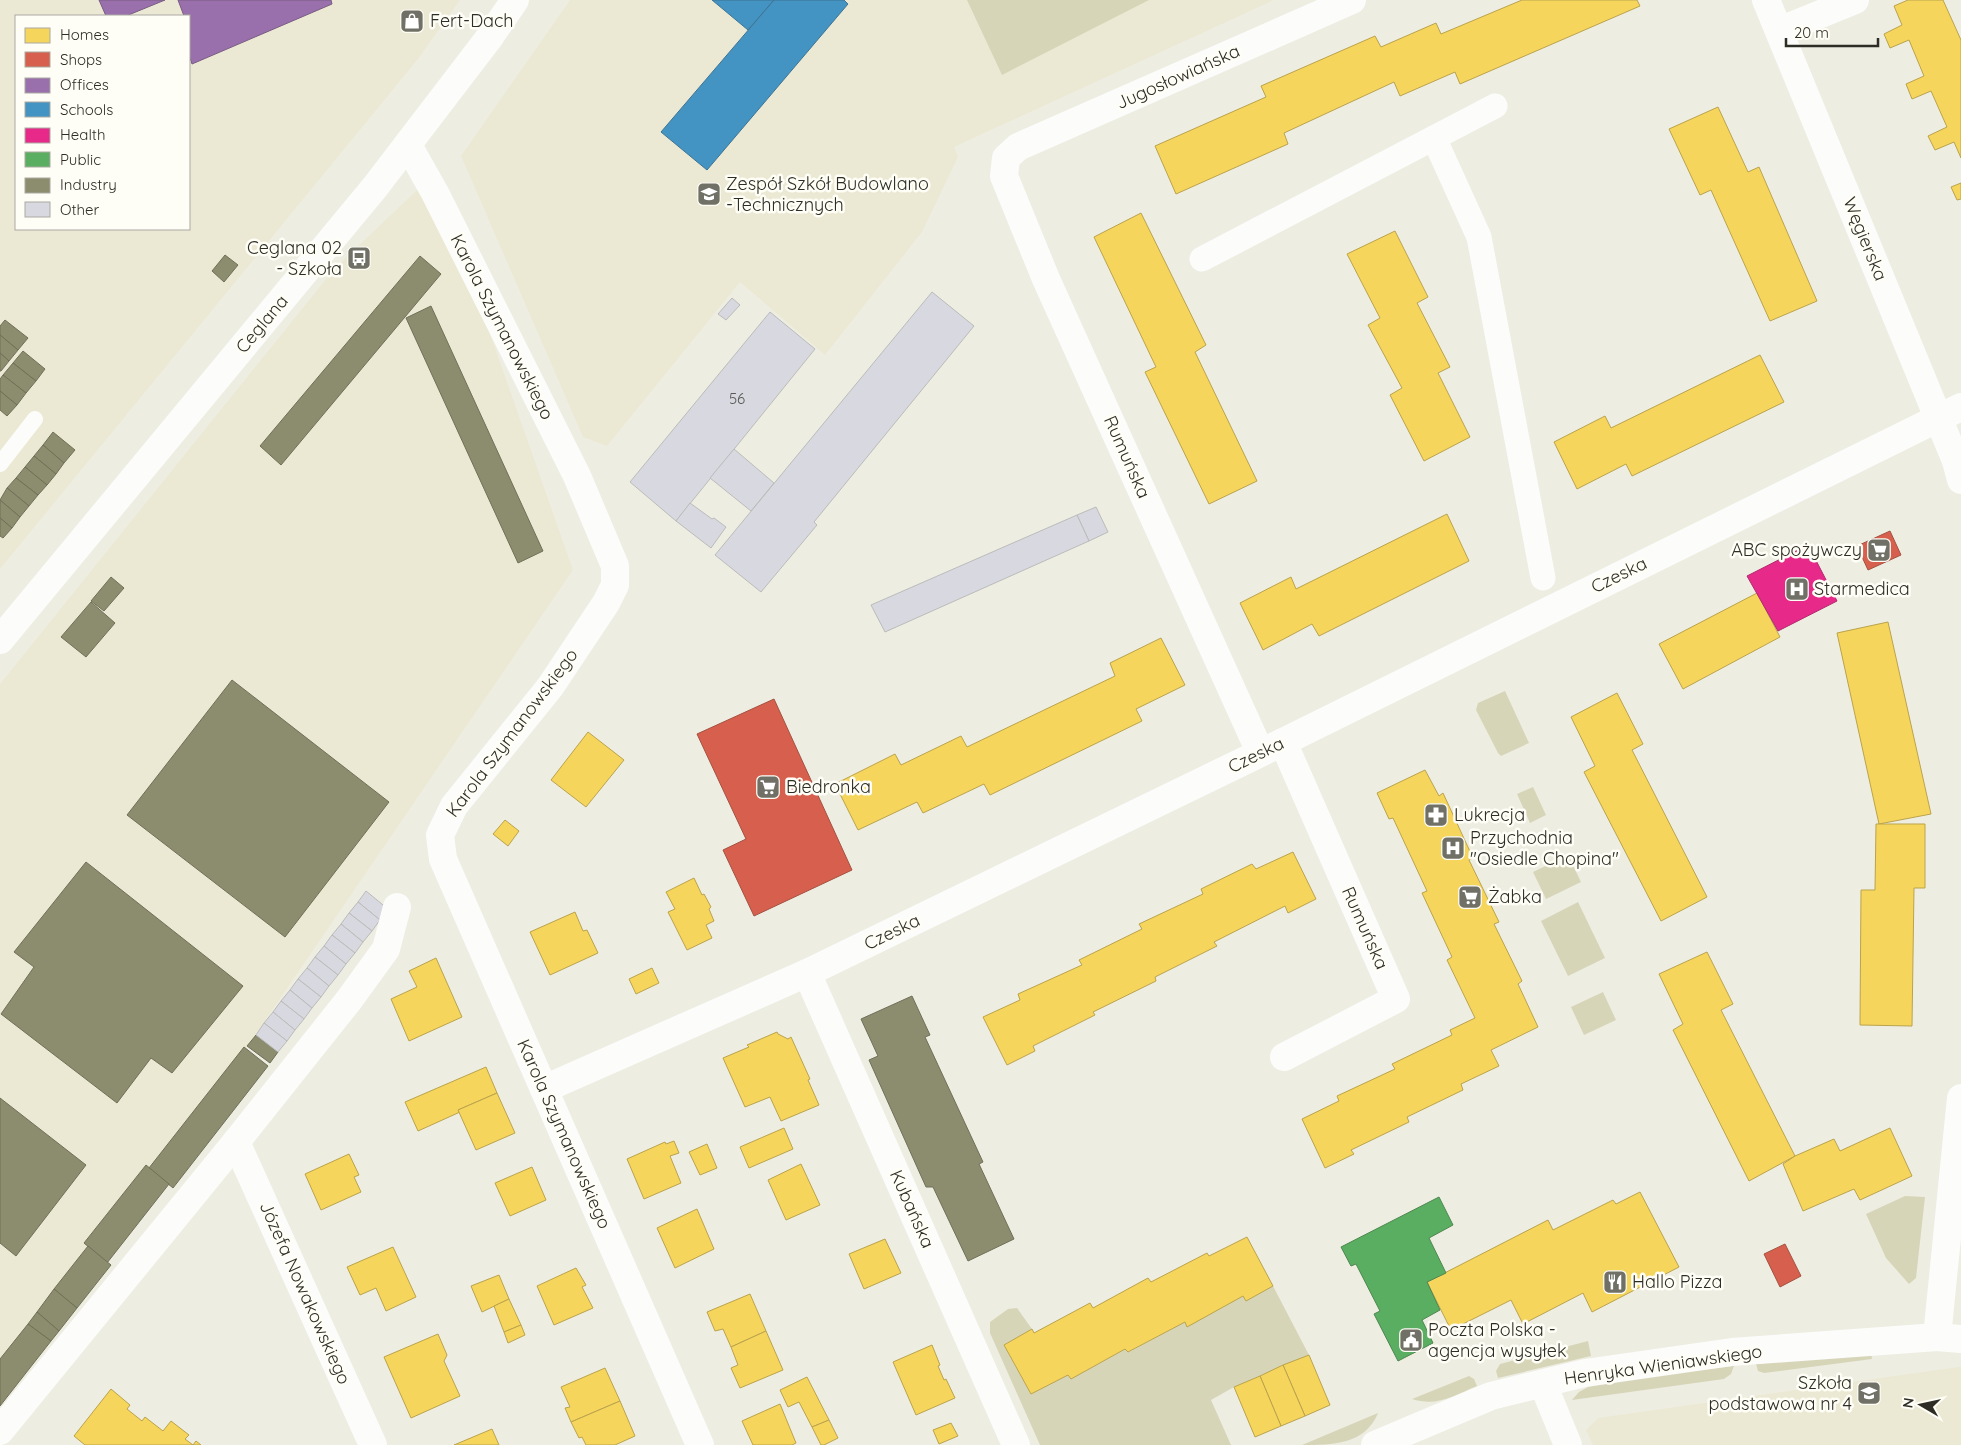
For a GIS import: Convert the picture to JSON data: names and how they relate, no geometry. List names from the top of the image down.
{
  "streets": {
    "street": [
      "Jugosłowiańska",
      "Węgierska",
      "Ceglana",
      "Karola Szymanowskiego",
      "Rumuńska",
      "Czeska",
      "Kubańska",
      "Józefa Nowakowskiego",
      "Henryka Wieniawskiego"
    ]
  },
  "crossings": [
    ["Jugosłowiańska", "Rumuńska"],
    ["Węgierska", "Czeska"],
    ["Ceglana", "Karola Szymanowskiego"],
    ["Karola Szymanowskiego", "Czeska"],
    ["Rumuńska", "Czeska"],
    ["Czeska", "Kubańska"]
  ],
  "places": {
    "shop": ["Fert-Dach"],
    "school or university": ["Zespół Szkół Budowlano -Technicznych", "Szkoła podstawowa nr 4"],
    "bus stop": ["Ceglana 02 - Szkoła"],
    "supermarket": ["ABC spożywczy", "Biedronka", "Żabka"],
    "hospital": ["Starmedica", "Przychodnia \"Osiedle Chopina\""],
    "pharmacy": ["Lukrecja"],
    "restaurant": ["Hallo Pizza"],
    "public building": ["Poczta Polska - agencja wysyłek"]
  },
  "house_numbers": ["56"],
  "legend": [
    "Homes",
    "Shops",
    "Offices",
    "Schools",
    "Health",
    "Public",
    "Industry",
    "Other"
  ],
  "scale_bar": "20 m",
  "north": "left"
}
